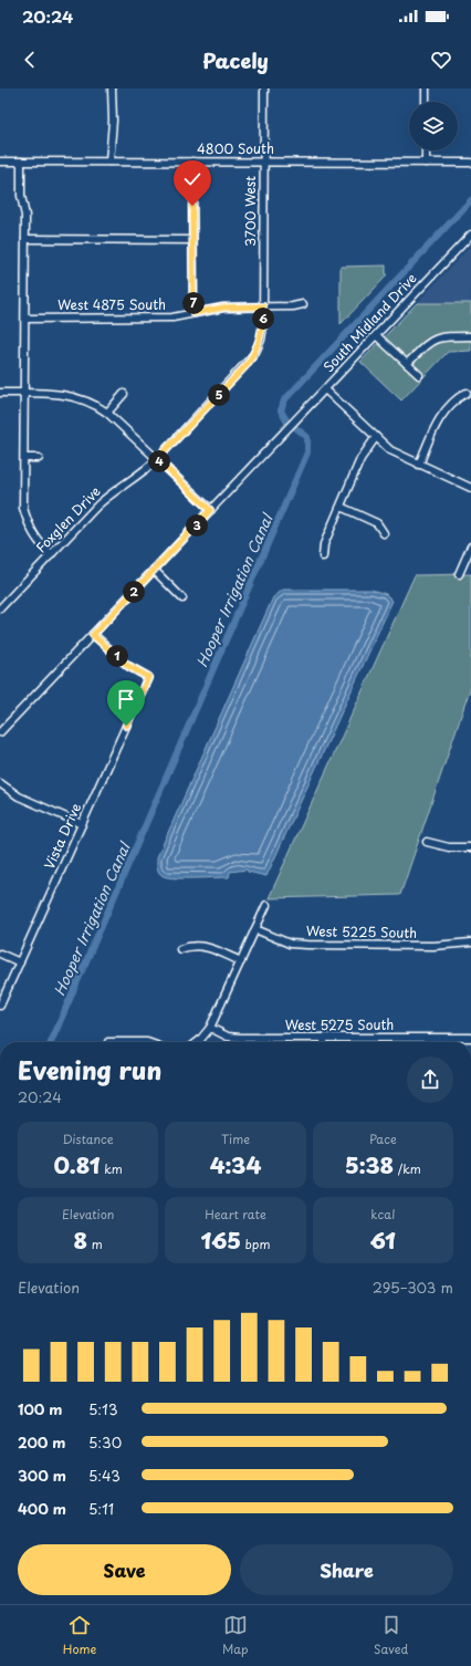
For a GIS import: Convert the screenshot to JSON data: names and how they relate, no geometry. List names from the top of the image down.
{
  "streets": {
    "street": [
      "4800 South",
      "3700 West",
      "West 4875 South",
      "South Midland Drive",
      "Foxglen Drive",
      "Vista Drive",
      "West 5225 South",
      "West 5275 South"
    ]
  },
  "crossings": [
    ["4800 South", "3700 West"],
    ["3700 West", "West 4875 South"],
    ["3700 West", "Foxglen Drive"],
    ["West 4875 South", "Foxglen Drive"],
    ["South Midland Drive", "Vista Drive"]
  ],
  "water": ["Hooper Irrigation Canal"],
  "page": {
    "status": "20:24",
    "header": "Pacely",
    "pins": [
      "7",
      "6",
      "5",
      "4",
      "3",
      "2",
      "1"
    ],
    "heading": ["Evening run", "20:24"],
    "stats": [
      ["Distance", "0.81 km"],
      ["Time", "4:34"],
      ["Pace", "5:38 /km"],
      ["Elevation", "8 m"],
      ["Heart rate", "165 bpm"],
      ["kcal", "61"]
    ],
    "chart": ["Elevation", "295–303 m"],
    "list": [
      {
        "name": "100 m",
        "note": "5:13"
      },
      {
        "name": "200 m",
        "note": "5:30"
      },
      {
        "name": "300 m",
        "note": "5:43"
      },
      {
        "name": "400 m",
        "note": "5:11"
      }
    ],
    "buttons": ["Save", "Share"],
    "tabs": ["Home", "Map", "Saved"]
  }
}
